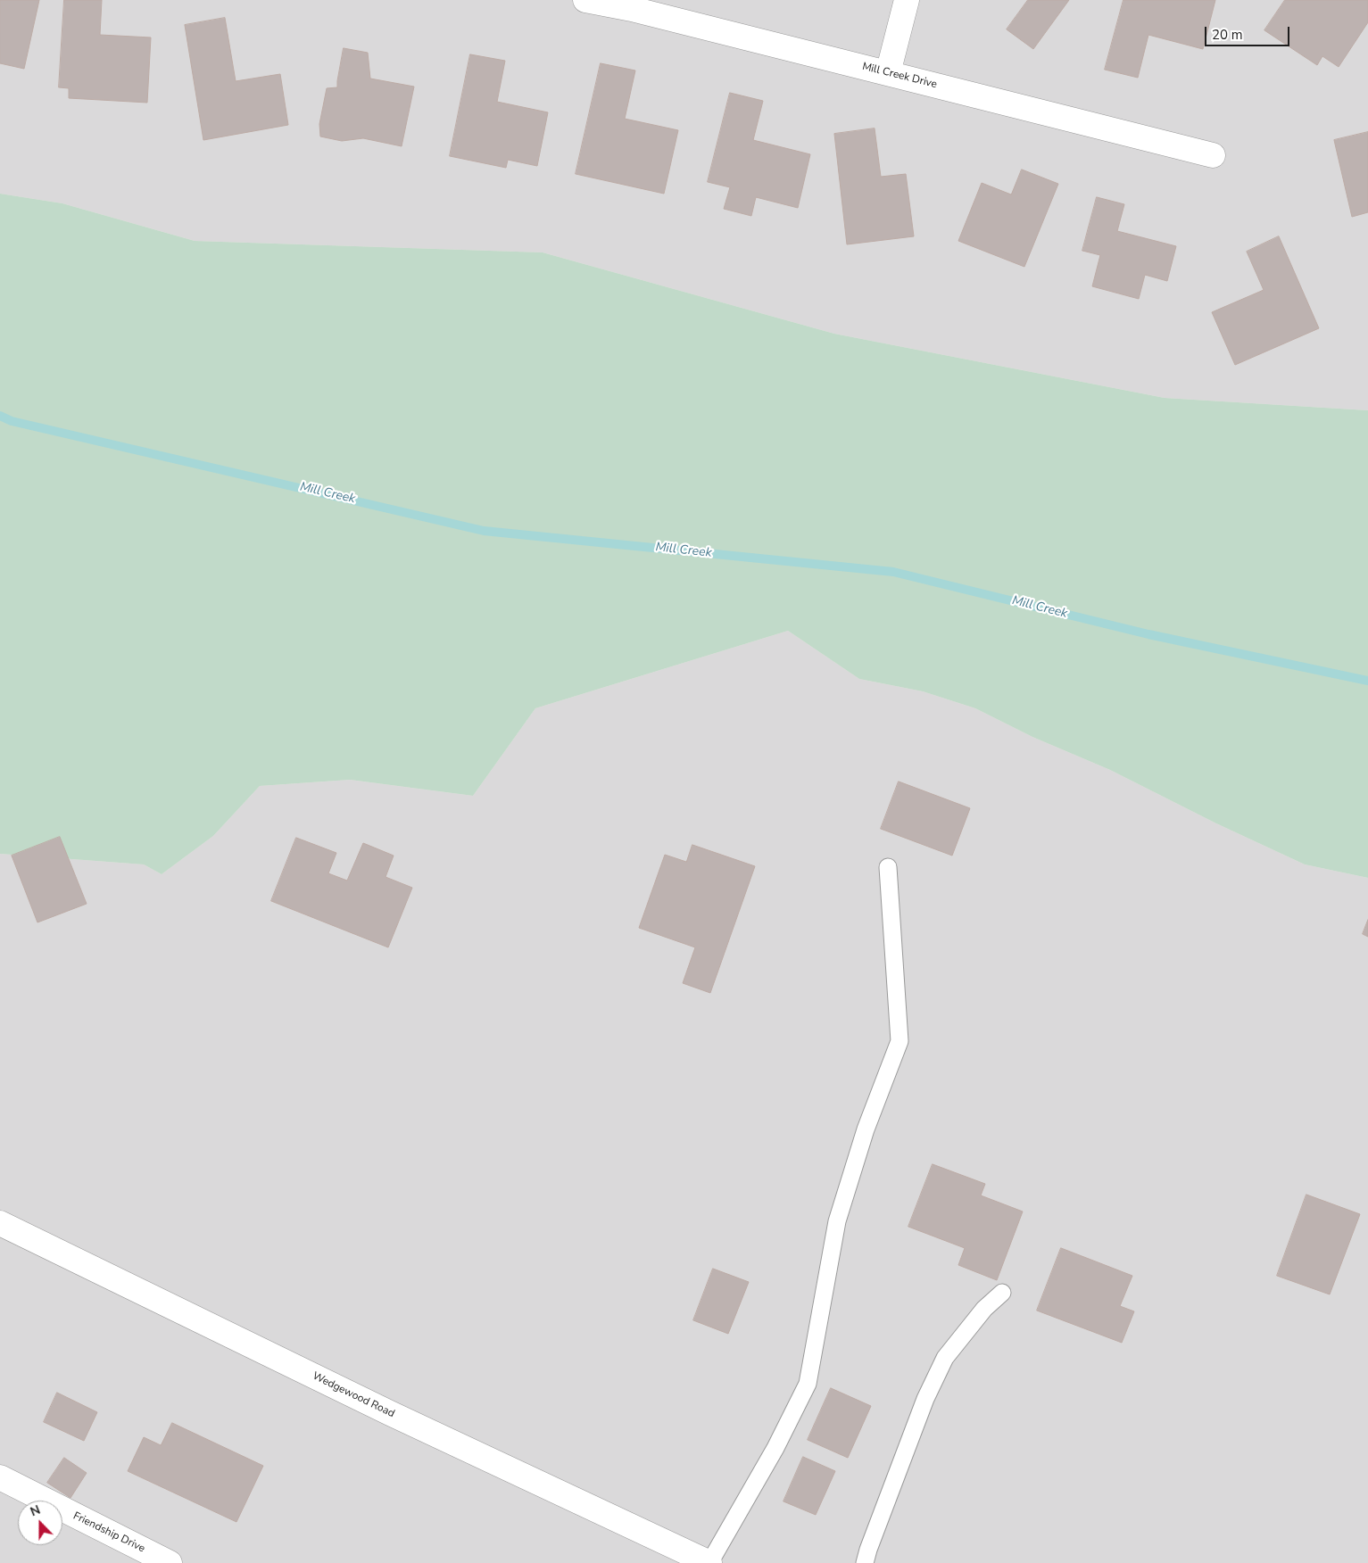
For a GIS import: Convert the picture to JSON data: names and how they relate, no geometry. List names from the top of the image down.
{
  "streets": {
    "street": ["Mill Creek Drive", "Wedgewood Road", "Friendship Drive"]
  },
  "water": ["Mill Creek"],
  "scale_bar": "20 m",
  "north": "top"
}
